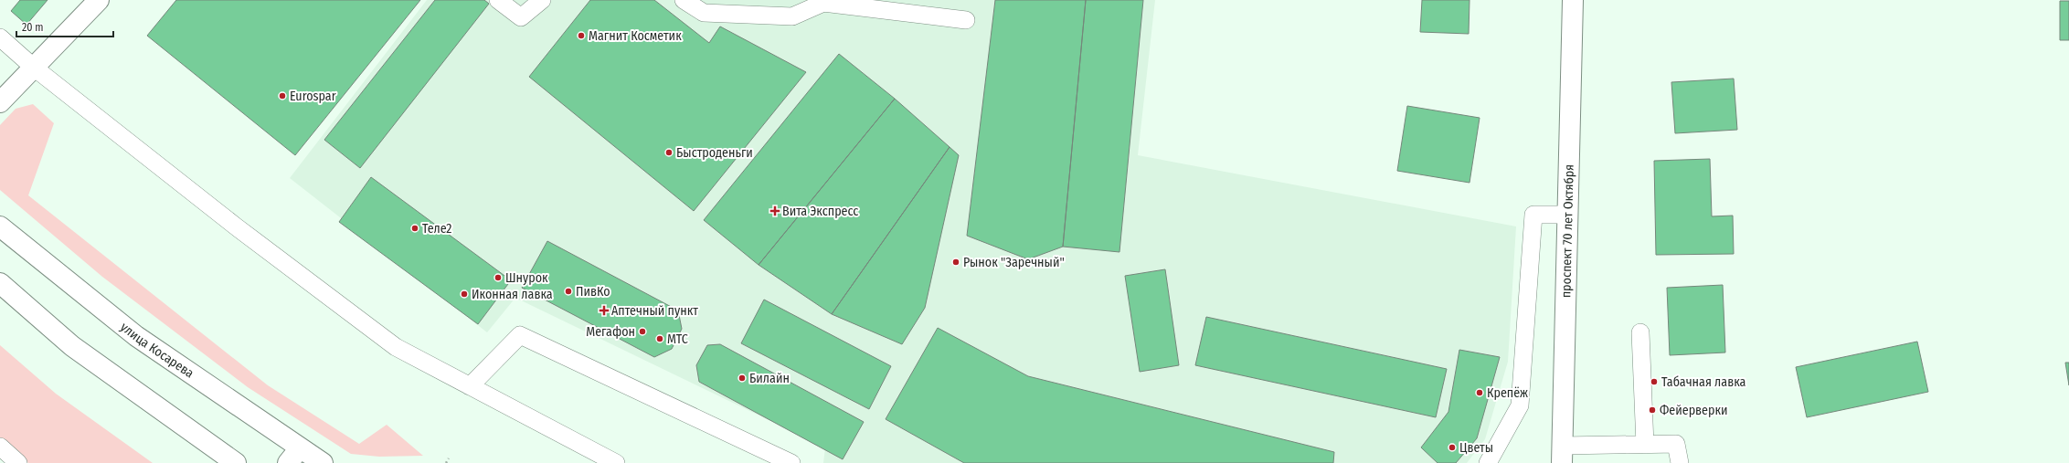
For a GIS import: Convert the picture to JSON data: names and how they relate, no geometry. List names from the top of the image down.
{
  "streets": {
    "main road": ["проспект 70 лет Октября", "улица Косарева"]
  },
  "places": {
    "other": [
      "Магнит Косметик",
      "Eurospar",
      "Быстроденьги",
      "Теле2",
      "Рынок \"Заречный\"",
      "Шнурок",
      "ПивКо",
      "Иконная лавка",
      "Мегафон",
      "МТС",
      "Билайн",
      "Табачная лавка",
      "Крепёж",
      "Фейерверки",
      "Цветы"
    ],
    "health": ["Вита Экспресс", "Аптечный пункт"]
  },
  "scale_bar": "20 m"
}
